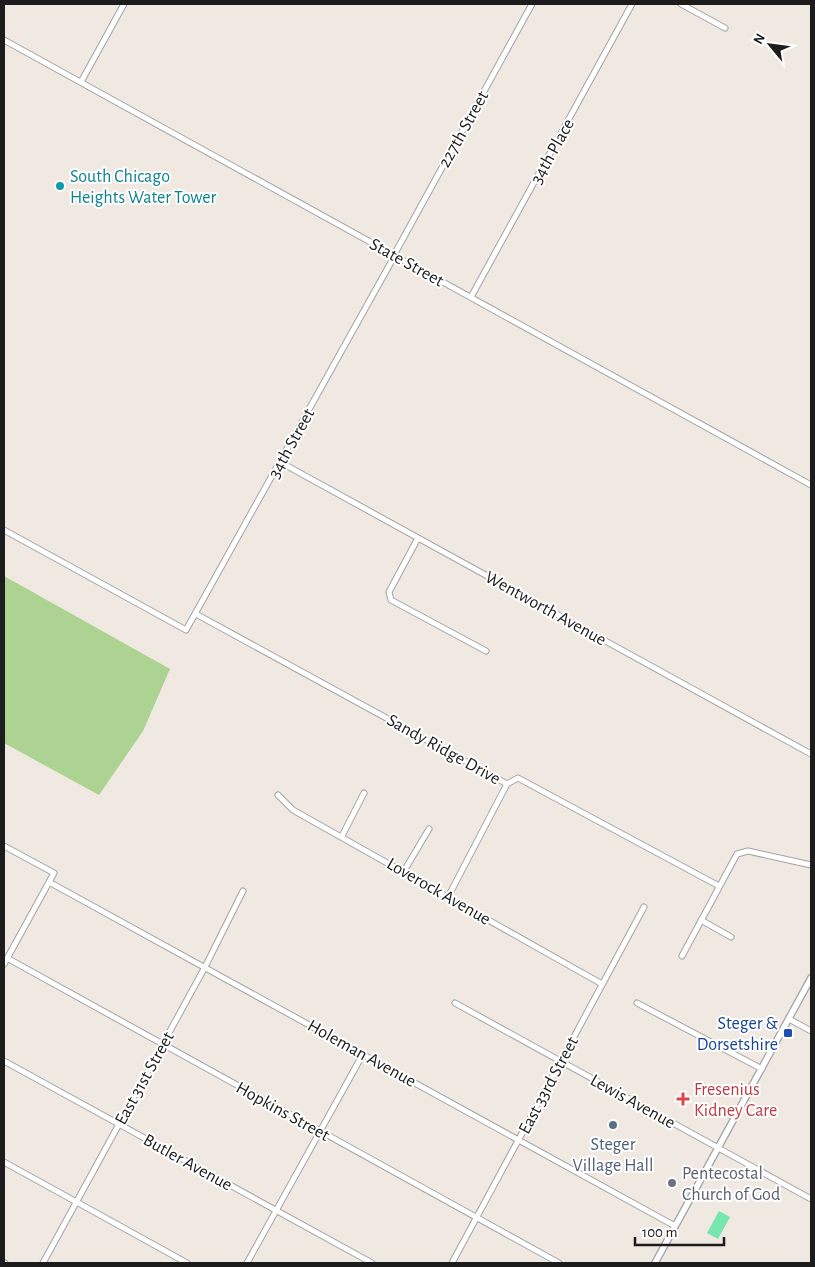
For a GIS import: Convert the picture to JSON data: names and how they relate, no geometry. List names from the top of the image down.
{
  "streets": {
    "street": [
      "227th Street",
      "34th Place",
      "State Street",
      "34th Street",
      "Wentworth Avenue",
      "Sandy Ridge Drive",
      "Loverock Avenue",
      "Holeman Avenue",
      "East 31st Street",
      "East 33rd Street",
      "Lewis Avenue",
      "Hopkins Street",
      "Butler Avenue"
    ]
  },
  "crossings": [
    ["227th Street", "State Street"],
    ["227th Street", "34th Street"],
    ["34th Place", "State Street"],
    ["State Street", "34th Street"],
    ["34th Street", "Wentworth Avenue"],
    ["34th Street", "Sandy Ridge Drive"],
    ["Loverock Avenue", "East 33rd Street"],
    ["Holeman Avenue", "East 31st Street"],
    ["Holeman Avenue", "East 33rd Street"],
    ["East 31st Street", "Hopkins Street"],
    ["East 31st Street", "Butler Avenue"],
    ["East 33rd Street", "Lewis Avenue"],
    ["East 33rd Street", "Hopkins Street"]
  ],
  "places": {
    "other": ["South Chicago Heights Water Tower", "Steger Village Hall", "Pentecostal Church of God"],
    "transit": ["Steger & Dorsetshire"],
    "health": ["Fresenius Kidney Care"]
  },
  "scale_bar": "100 m",
  "north": "top left"
}
